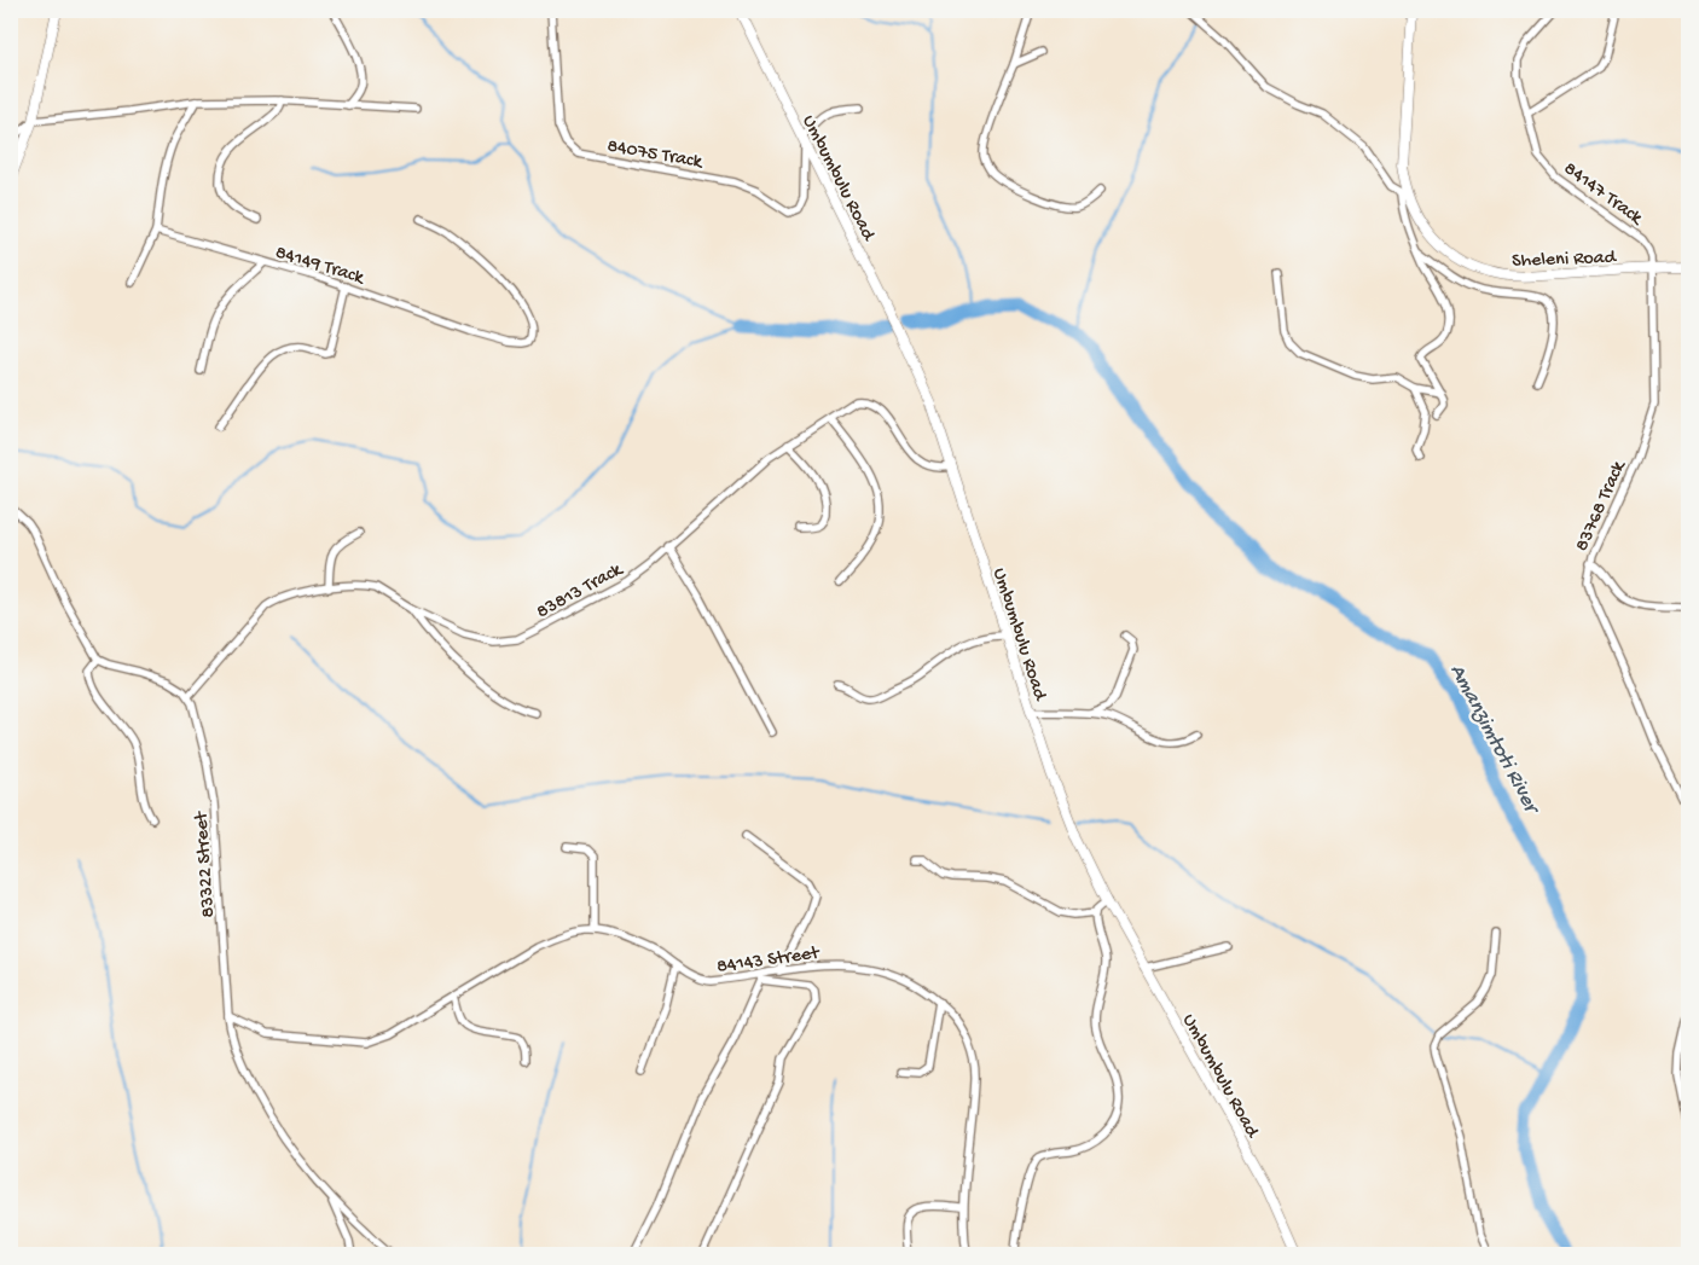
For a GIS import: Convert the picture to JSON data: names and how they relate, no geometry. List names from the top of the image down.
{
  "streets": {
    "main road": ["Umbumbulu Road", "Sheleni Road"],
    "street": [
      "84075 Track",
      "84147 Track",
      "84149 Track",
      "83768 Track",
      "83813 Track",
      "83322 Street",
      "84143 Street"
    ]
  },
  "crossings": [
    ["84075 Track", "Umbumbulu Road"],
    ["Umbumbulu Road", "83813 Track"],
    ["84147 Track", "Sheleni Road"],
    ["84147 Track", "83768 Track"],
    ["Sheleni Road", "83768 Track"],
    ["83813 Track", "83322 Street"],
    ["83322 Street", "84143 Street"]
  ],
  "water": ["Amanzimtoti River"]
}
